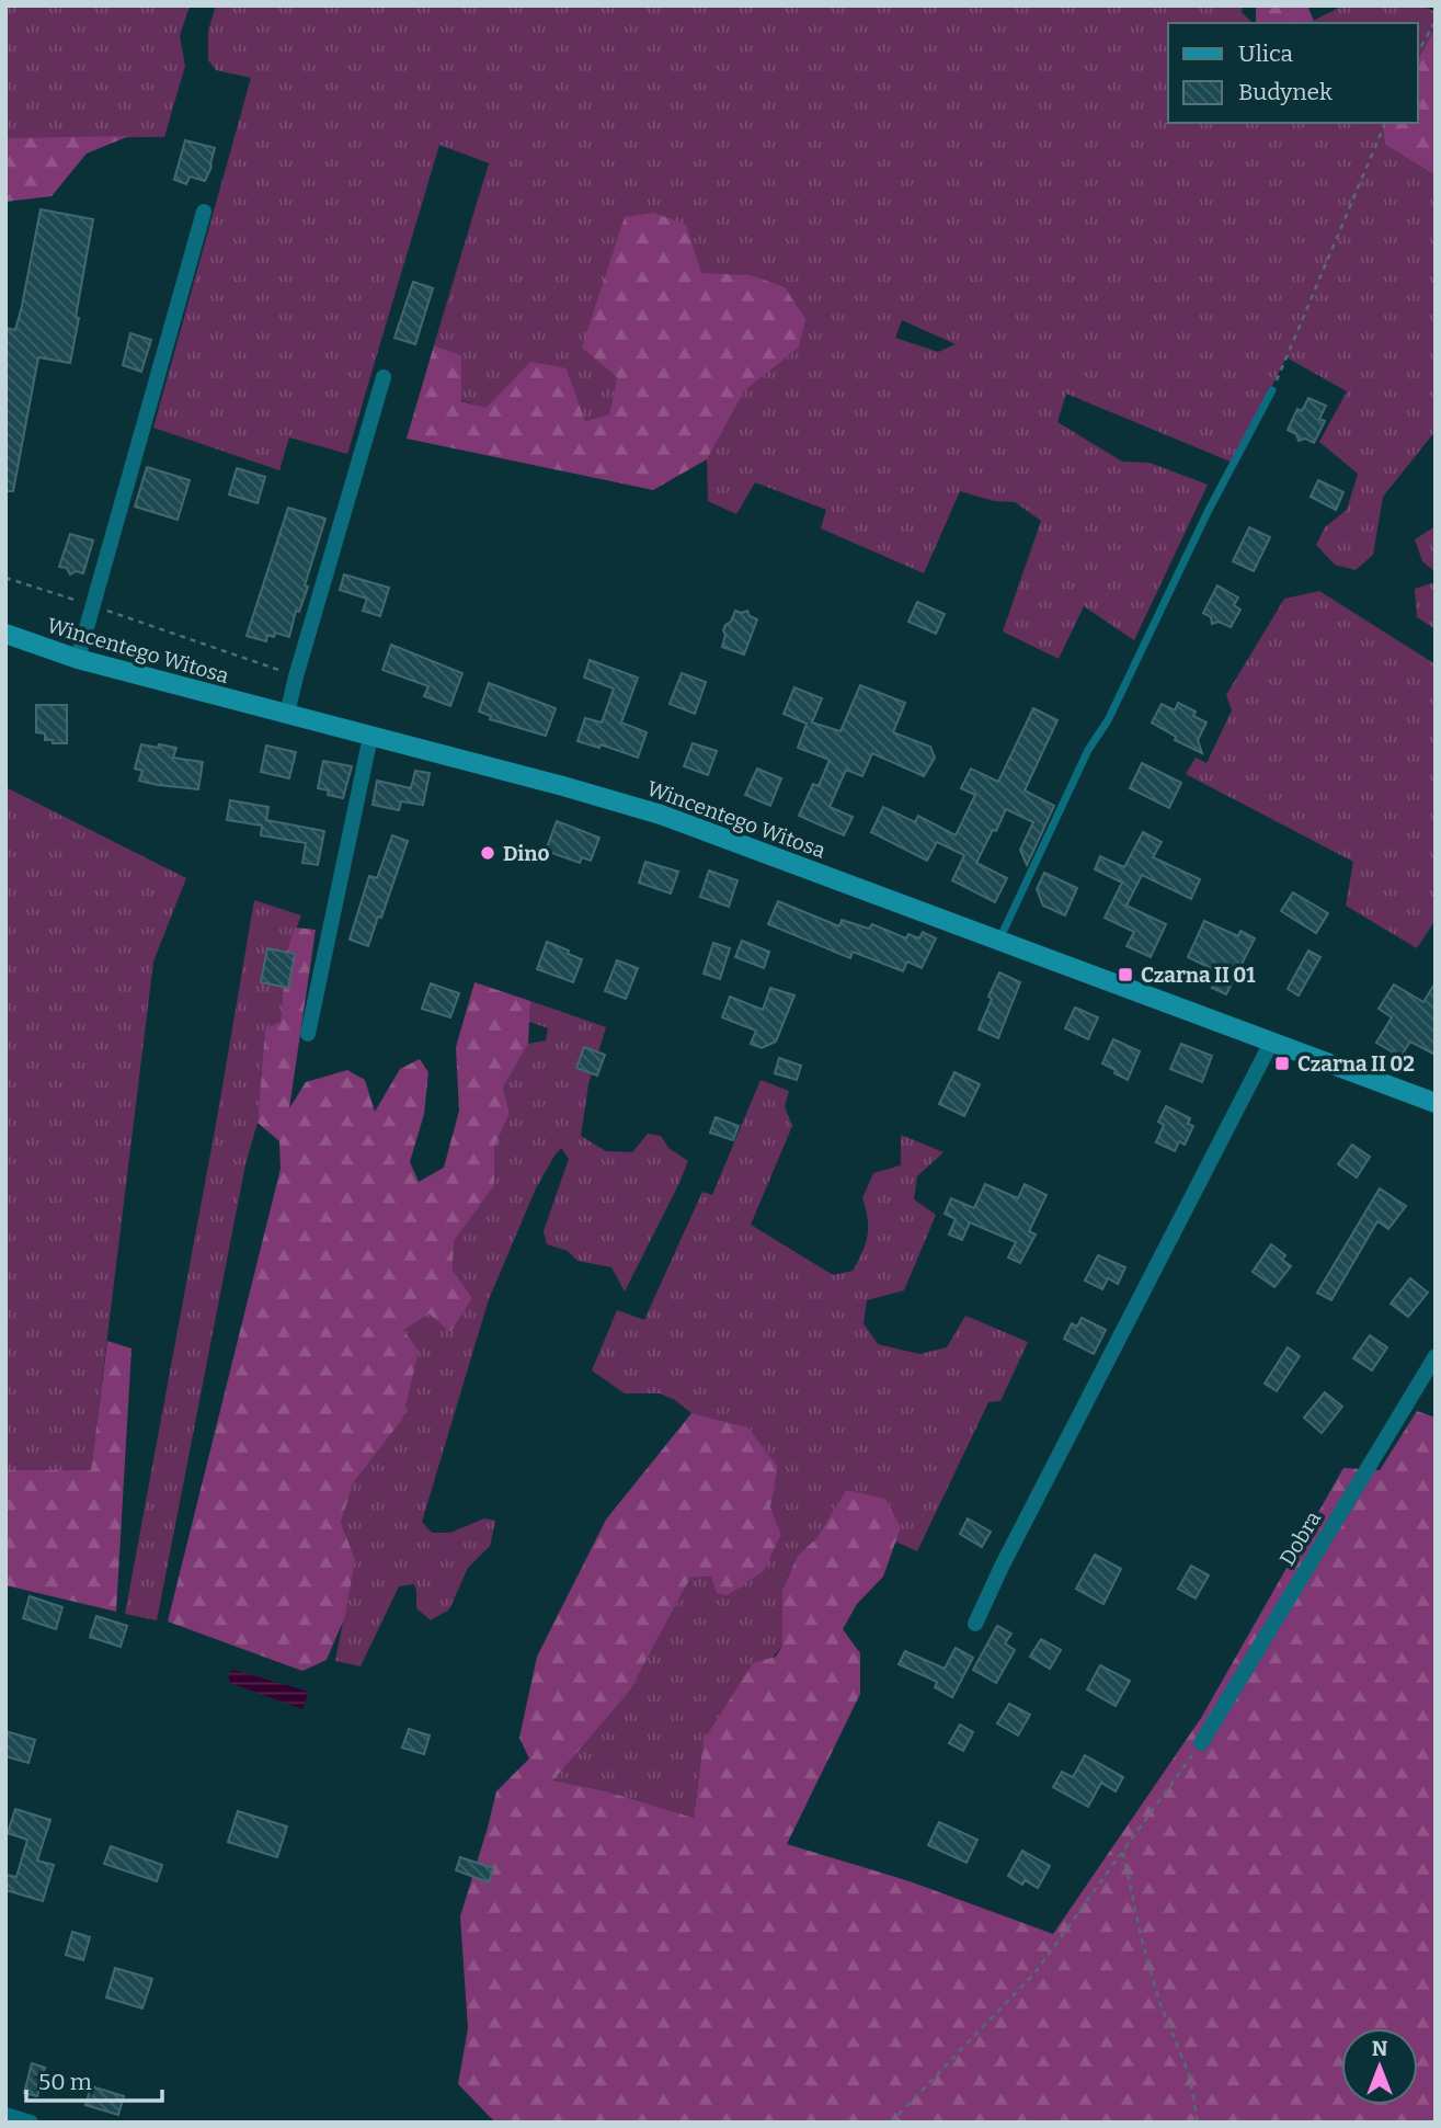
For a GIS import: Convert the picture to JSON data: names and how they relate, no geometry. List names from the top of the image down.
{
  "streets": {
    "main road": ["Wincentego Witosa"],
    "street": ["Dobra"]
  },
  "places": {
    "other": ["Dino"],
    "transit": ["Czarna II 01", "Czarna II 02"]
  },
  "legend": ["Ulica", "Budynek"],
  "scale_bar": "50 m",
  "north": "top"
}
